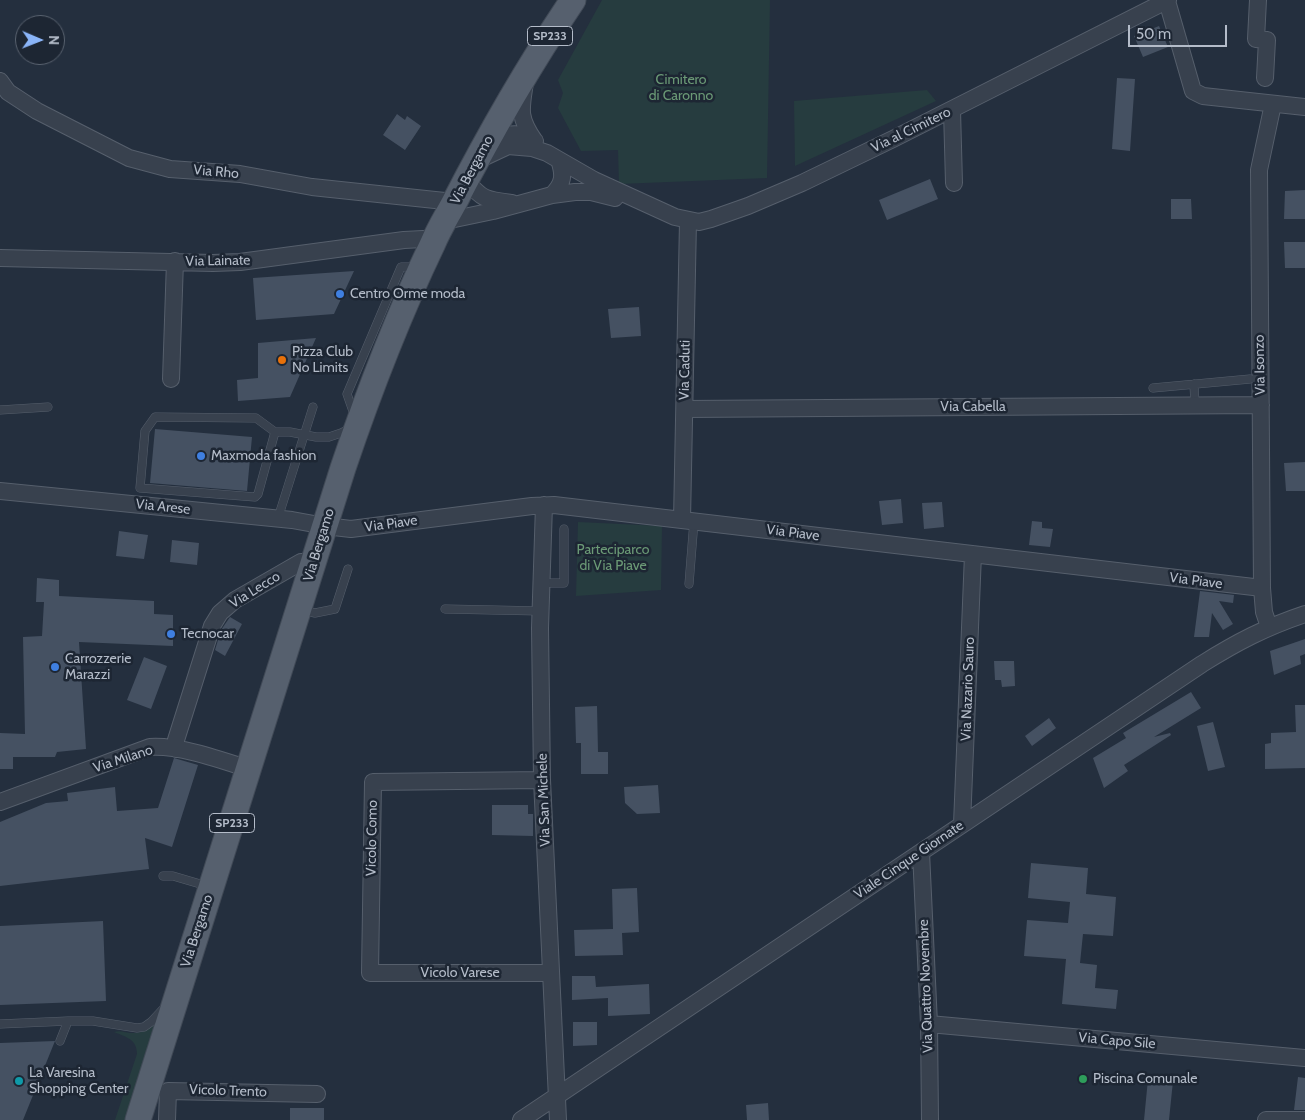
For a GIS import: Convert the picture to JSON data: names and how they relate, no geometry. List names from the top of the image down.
{
  "streets": {
    "main road": ["SP233", "Via Bergamo"],
    "street": [
      "Via al Cimitero",
      "Via Rho",
      "Via Lainate",
      "Via Isonzo",
      "Via Caduti",
      "Via Cabella",
      "Via Arese",
      "Via Piave",
      "Via Lecco",
      "Via Nazario Sauro",
      "Via Milano",
      "Via San Michele",
      "Vicolo Como",
      "Viale Cinque Giornate",
      "Vicolo Varese",
      "Via Quattro Novembre",
      "Via Capo Sile",
      "Vicolo Trento"
    ]
  },
  "crossings": [
    ["Via al Cimitero", "Via Caduti"],
    ["Via Bergamo", "Via Rho"],
    ["Via Bergamo", "Via Lainate"],
    ["Via Bergamo", "Via Arese"],
    ["Via Bergamo", "Via Piave"],
    ["Via Bergamo", "Via Lecco"],
    ["Via Bergamo", "Via Milano"],
    ["Via Rho", "Via Lainate"],
    ["Via Isonzo", "Via Cabella"],
    ["Via Isonzo", "Via Piave"],
    ["Via Isonzo", "Viale Cinque Giornate"],
    ["Via Caduti", "Via Cabella"],
    ["Via Caduti", "Via Piave"],
    ["Via Arese", "Via Piave"],
    ["Via Piave", "Via Nazario Sauro"],
    ["Via Piave", "Via San Michele"],
    ["Via Lecco", "Via Milano"],
    ["Via Nazario Sauro", "Viale Cinque Giornate"],
    ["Via San Michele", "Vicolo Como"],
    ["Via San Michele", "Viale Cinque Giornate"],
    ["Via San Michele", "Vicolo Varese"],
    ["Vicolo Como", "Vicolo Varese"],
    ["Viale Cinque Giornate", "Via Quattro Novembre"],
    ["Via Quattro Novembre", "Via Capo Sile"]
  ],
  "parks": ["Cimitero di Caronno", "Parteciparco di Via Piave"],
  "places": [
    "Centro Orme moda",
    "Pizza Club No Limits",
    "Maxmoda fashion",
    "Tecnocar",
    "Carrozzerie Marazzi",
    "Piscina Comunale",
    "La Varesina Shopping Center"
  ],
  "scale_bar": "50 m",
  "north": "right"
}
